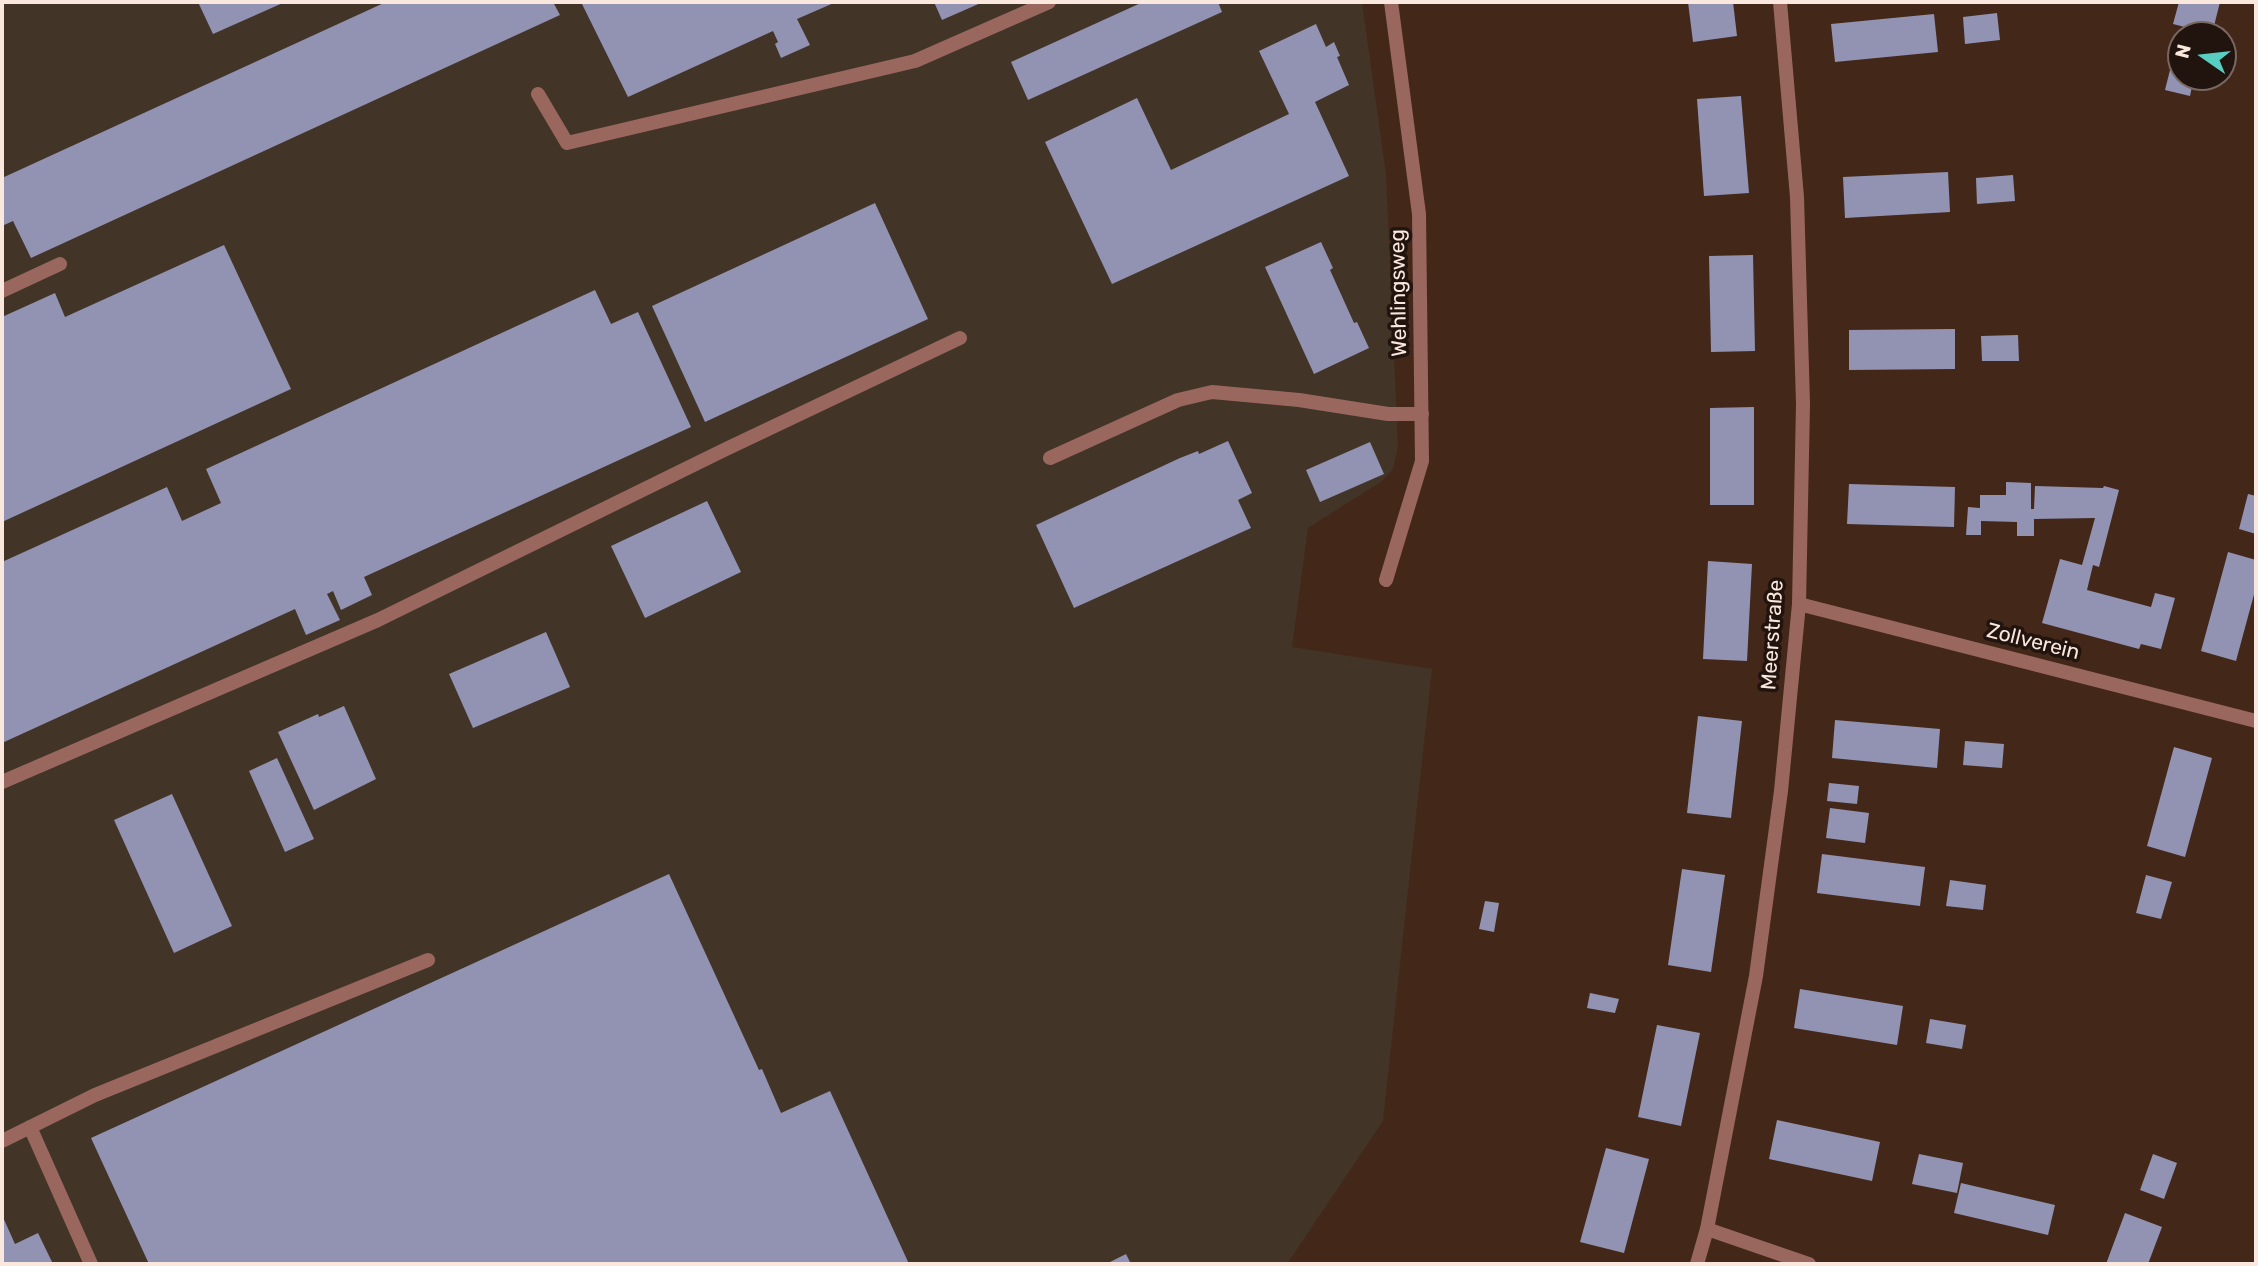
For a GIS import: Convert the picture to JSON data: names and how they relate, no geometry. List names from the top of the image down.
{
  "streets": {
    "street": ["Wehlingsweg", "Meerstraße", "Zollverein"]
  },
  "crossings": [
    ["Meerstraße", "Zollverein"]
  ],
  "north": "left"
}
